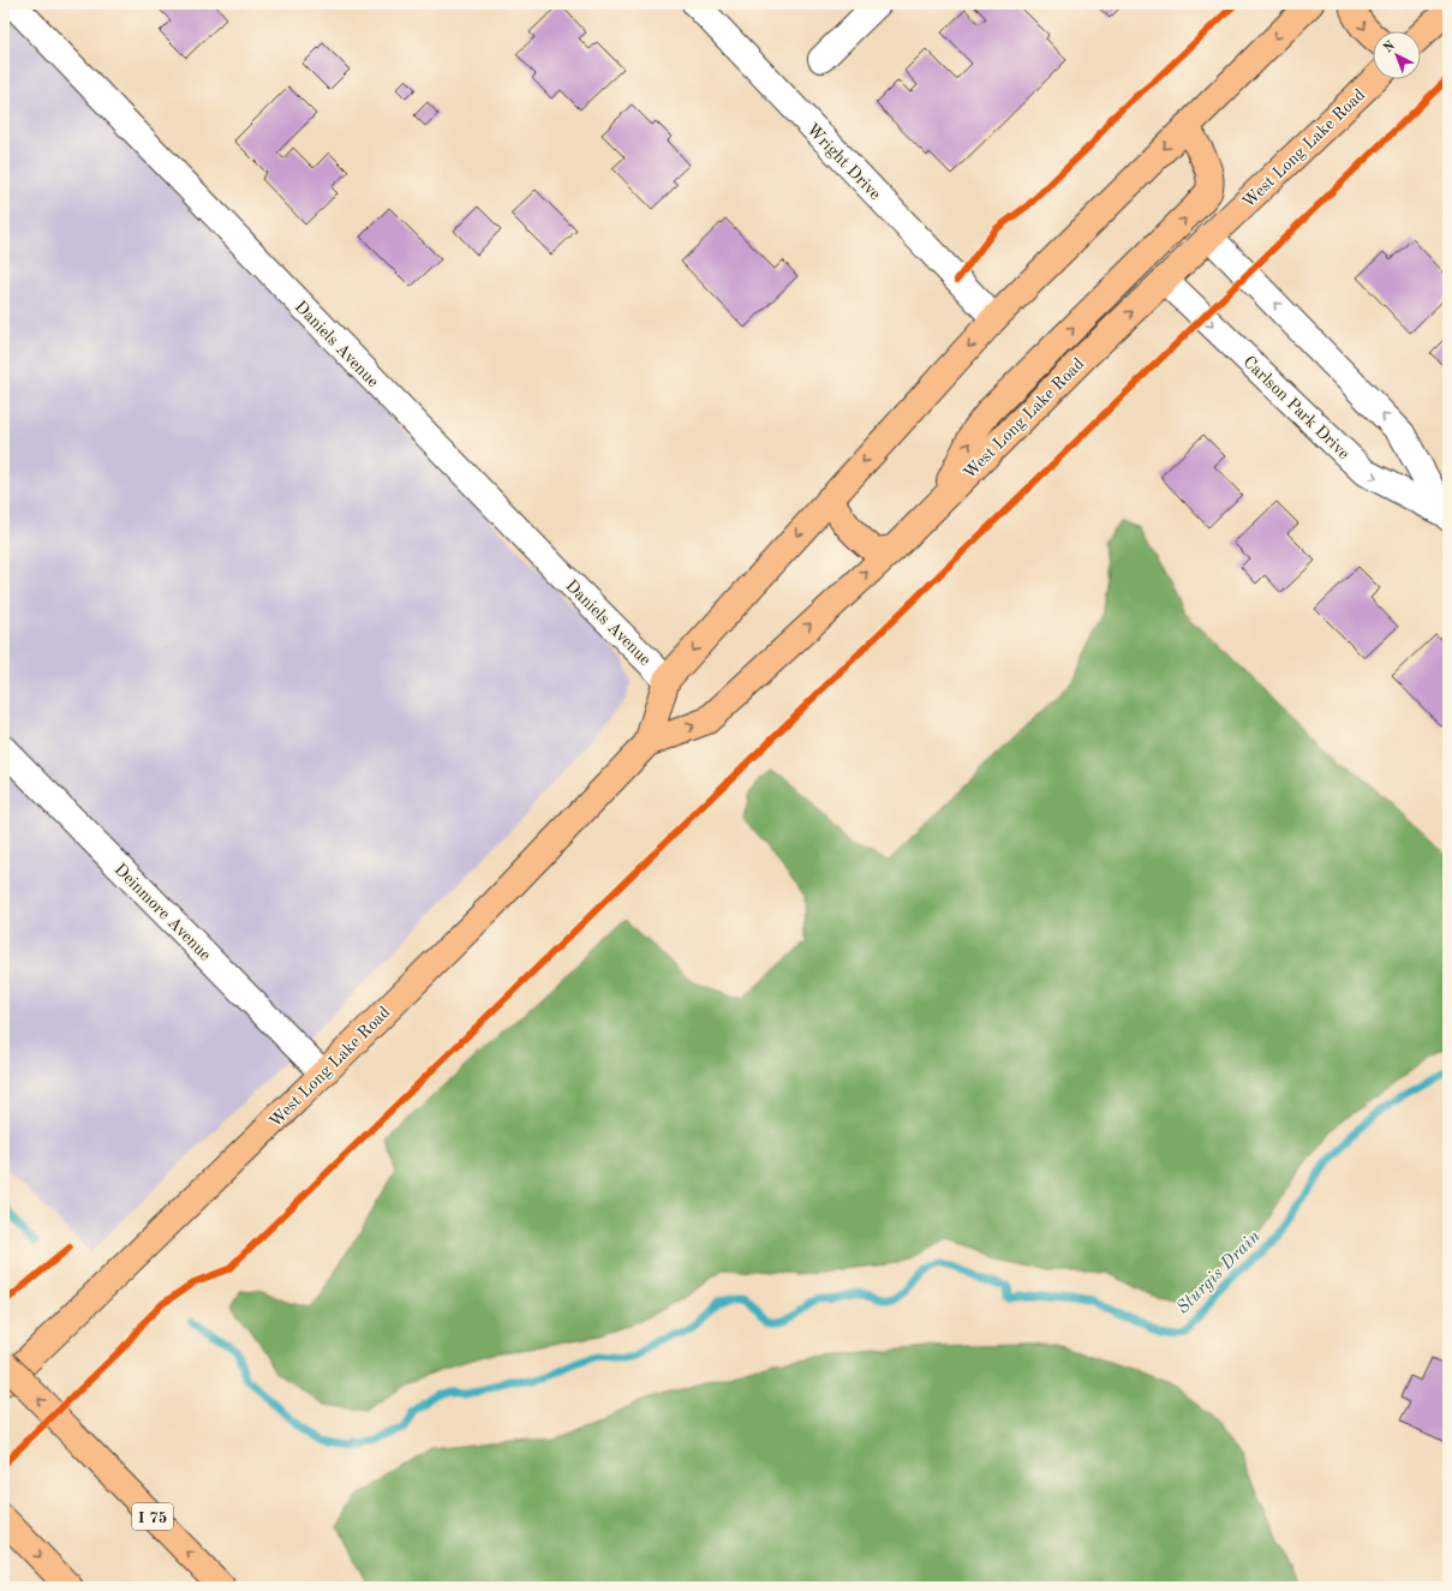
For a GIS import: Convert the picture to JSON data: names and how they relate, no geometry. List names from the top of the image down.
{
  "streets": {
    "main road": ["West Long Lake Road", "I 75"],
    "street": [
      "Wright Drive",
      "Daniels Avenue",
      "Carlson Park Drive",
      "Deinmore Avenue"
    ]
  },
  "crossings": [
    ["West Long Lake Road", "Wright Drive"],
    ["West Long Lake Road", "Daniels Avenue"],
    ["West Long Lake Road", "Carlson Park Drive"],
    ["West Long Lake Road", "Deinmore Avenue"]
  ],
  "water": ["Sturgis Drain"],
  "north": "top left"
}
